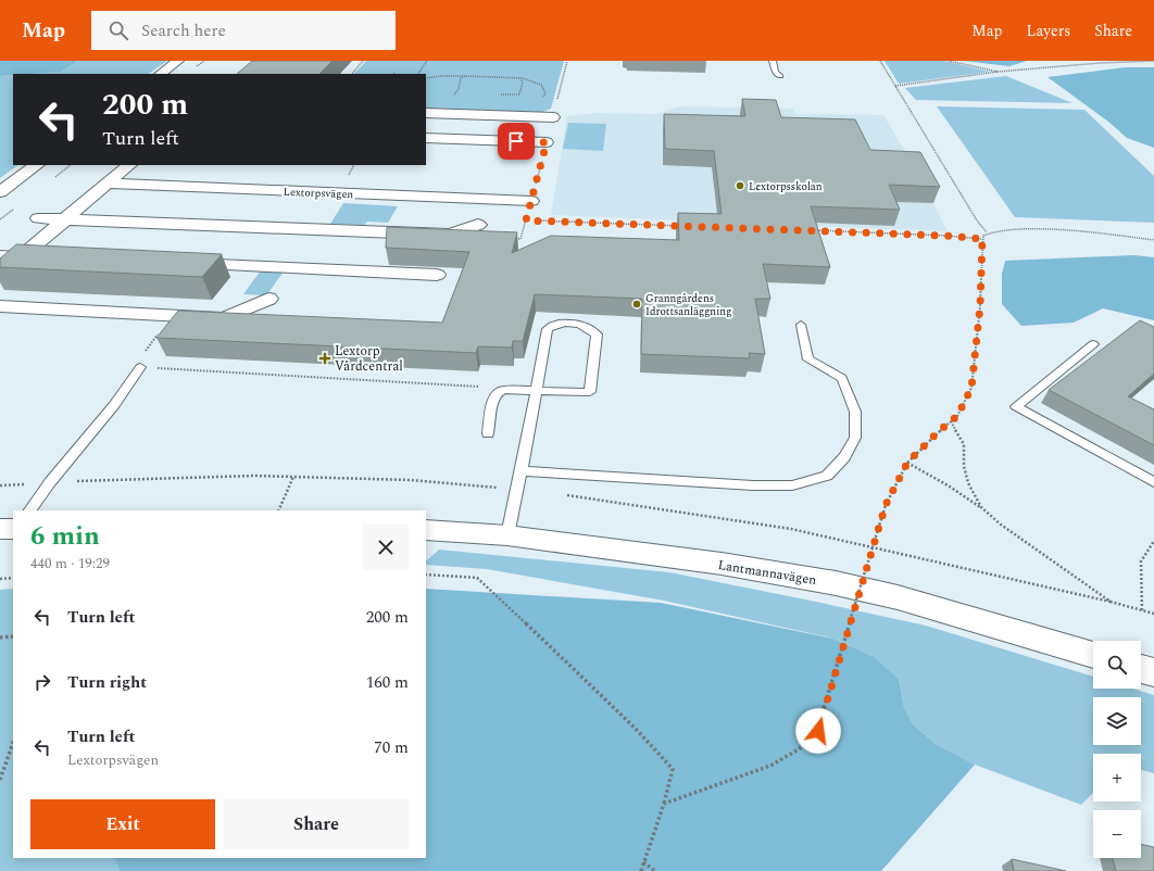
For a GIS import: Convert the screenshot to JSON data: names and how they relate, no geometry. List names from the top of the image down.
{
  "streets": {
    "street": ["Lextorpsvägen", "Lantmannavägen"]
  },
  "places": {
    "other": ["Lextorpsskolan", "Granngårdens Idrottsanläggning"],
    "health": ["Lextorp Vårdcentral"]
  },
  "page": {
    "header": "Map",
    "search": "Search here",
    "nav": ["Map", "Layers", "Share"],
    "turn": ["200 m", "Turn left"],
    "heading": ["6 min", "440 m · 19:29"],
    "list": [
      {
        "name": "Turn left",
        "value": "200 m"
      },
      {
        "name": "Turn right",
        "value": "160 m"
      },
      {
        "name": "Turn left",
        "note": "Lextorpsvägen",
        "value": "70 m"
      }
    ],
    "map_buttons": ["+", "−"],
    "buttons": ["Exit", "Share"]
  }
}
